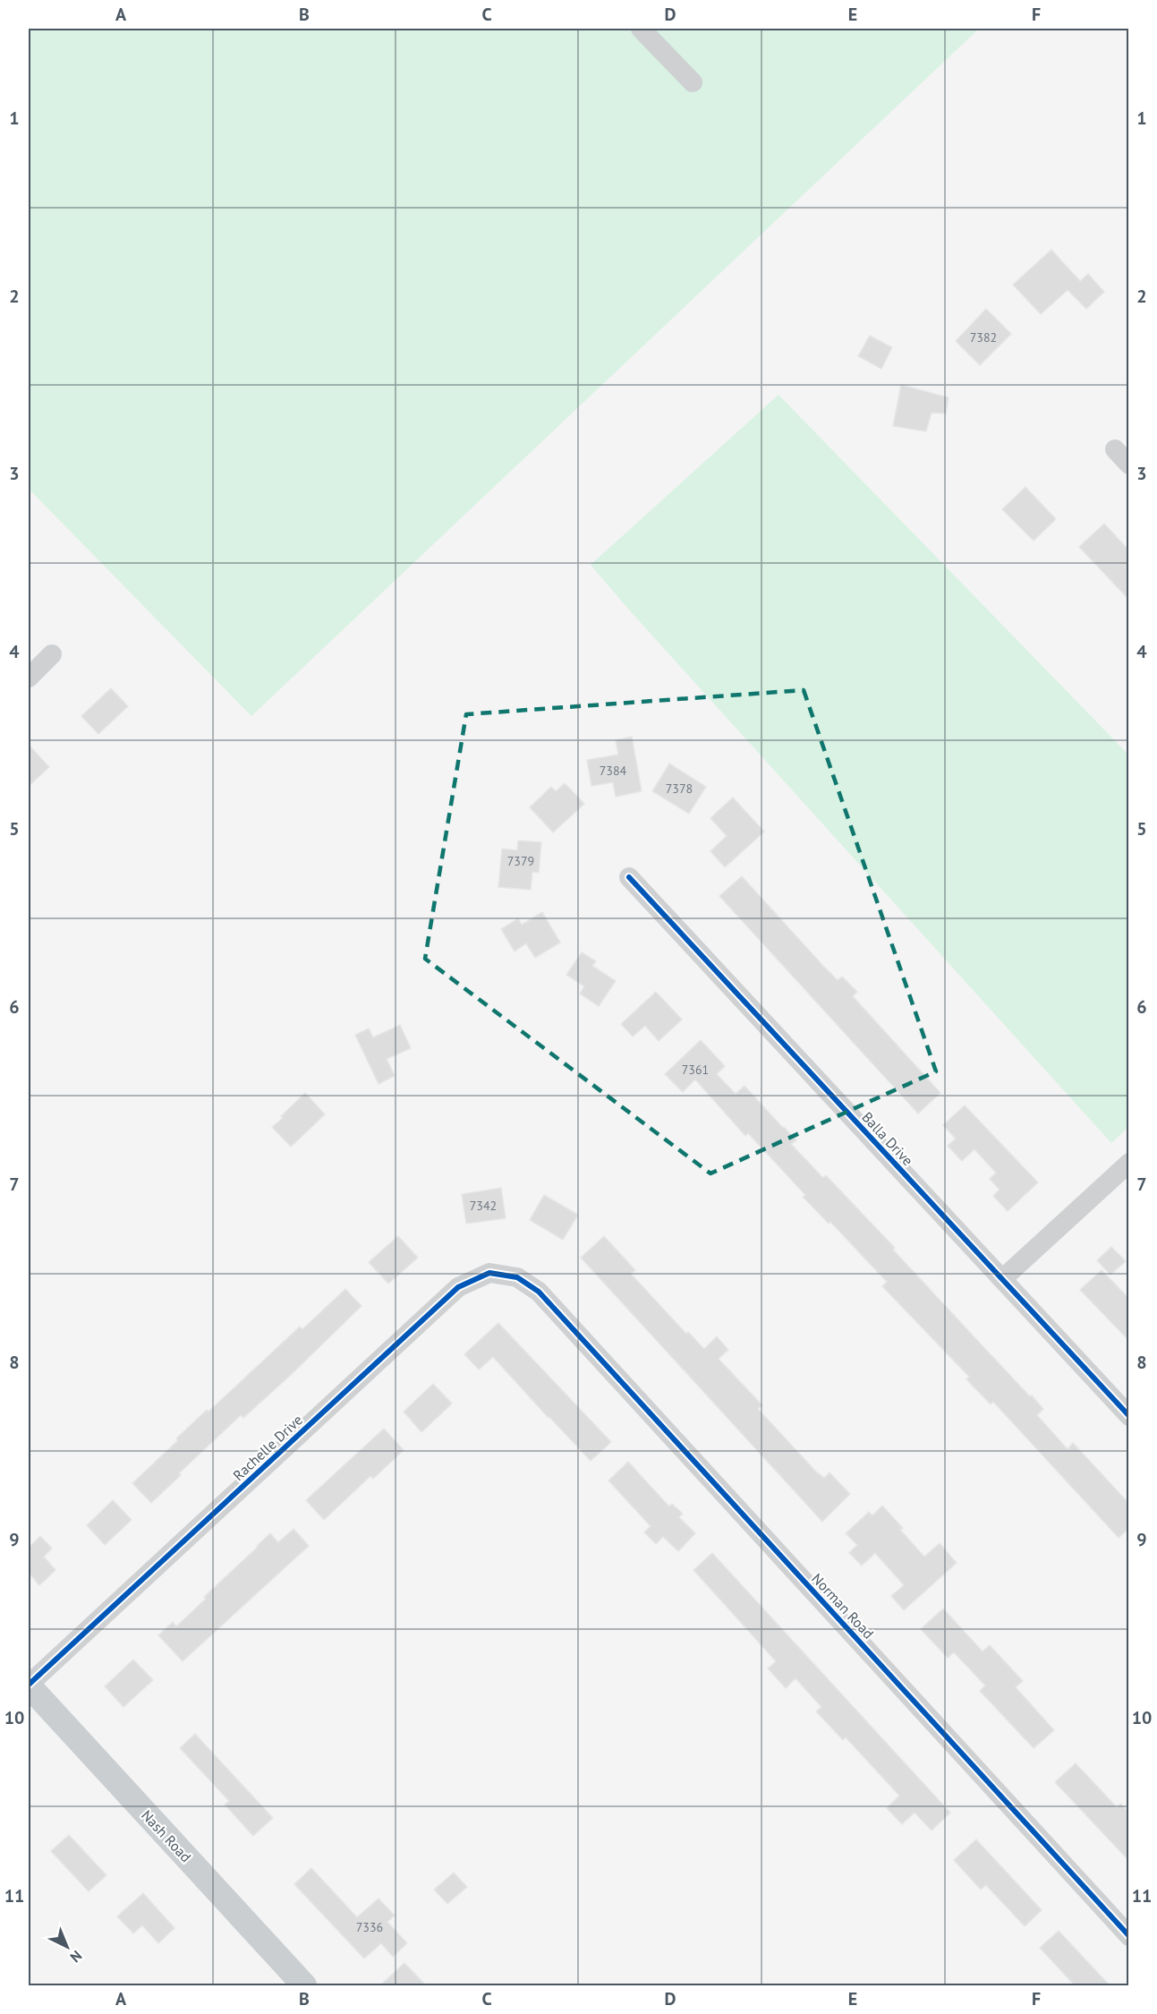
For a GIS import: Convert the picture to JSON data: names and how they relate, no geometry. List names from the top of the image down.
{
  "streets": {
    "main road": ["Nash Road"],
    "street": ["Balla Drive", "Rachelle Drive", "Norman Road"]
  },
  "crossings": [
    ["Rachelle Drive", "Norman Road"],
    ["Rachelle Drive", "Nash Road"]
  ],
  "house_numbers": [
    "7382",
    "7384",
    "7378",
    "7379",
    "7361",
    "7342",
    "7336"
  ],
  "north": "bottom right",
  "grid": {
    "columns": [
      "A",
      "B",
      "C",
      "D",
      "E",
      "F"
    ],
    "rows": [
      "1",
      "2",
      "3",
      "4",
      "5",
      "6",
      "7",
      "8",
      "9",
      "10",
      "11"
    ]
  }
}
